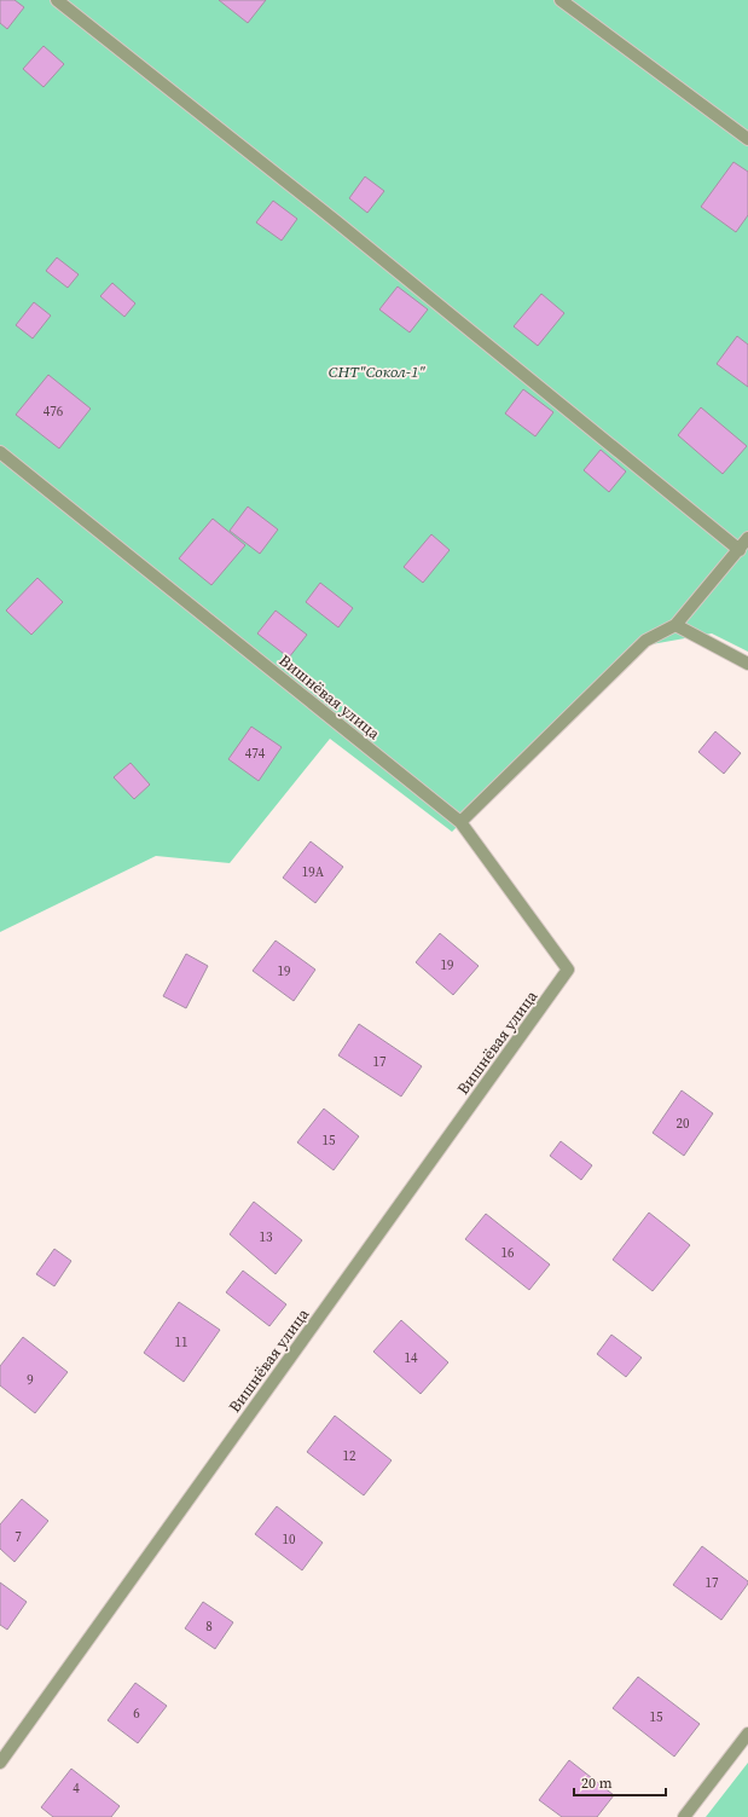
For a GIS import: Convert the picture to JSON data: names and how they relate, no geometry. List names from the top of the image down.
{
  "streets": {
    "street": ["Вишнёвая улица"]
  },
  "parks": ["СНТ\"Сокол-1\""],
  "house_numbers": [
    "476",
    "474",
    "19А",
    "19",
    "19",
    "17",
    "20",
    "15",
    "13",
    "16",
    "11",
    "14",
    "9",
    "12",
    "7",
    "10",
    "17",
    "8",
    "6",
    "15",
    "4"
  ],
  "scale_bar": "20 m"
}
